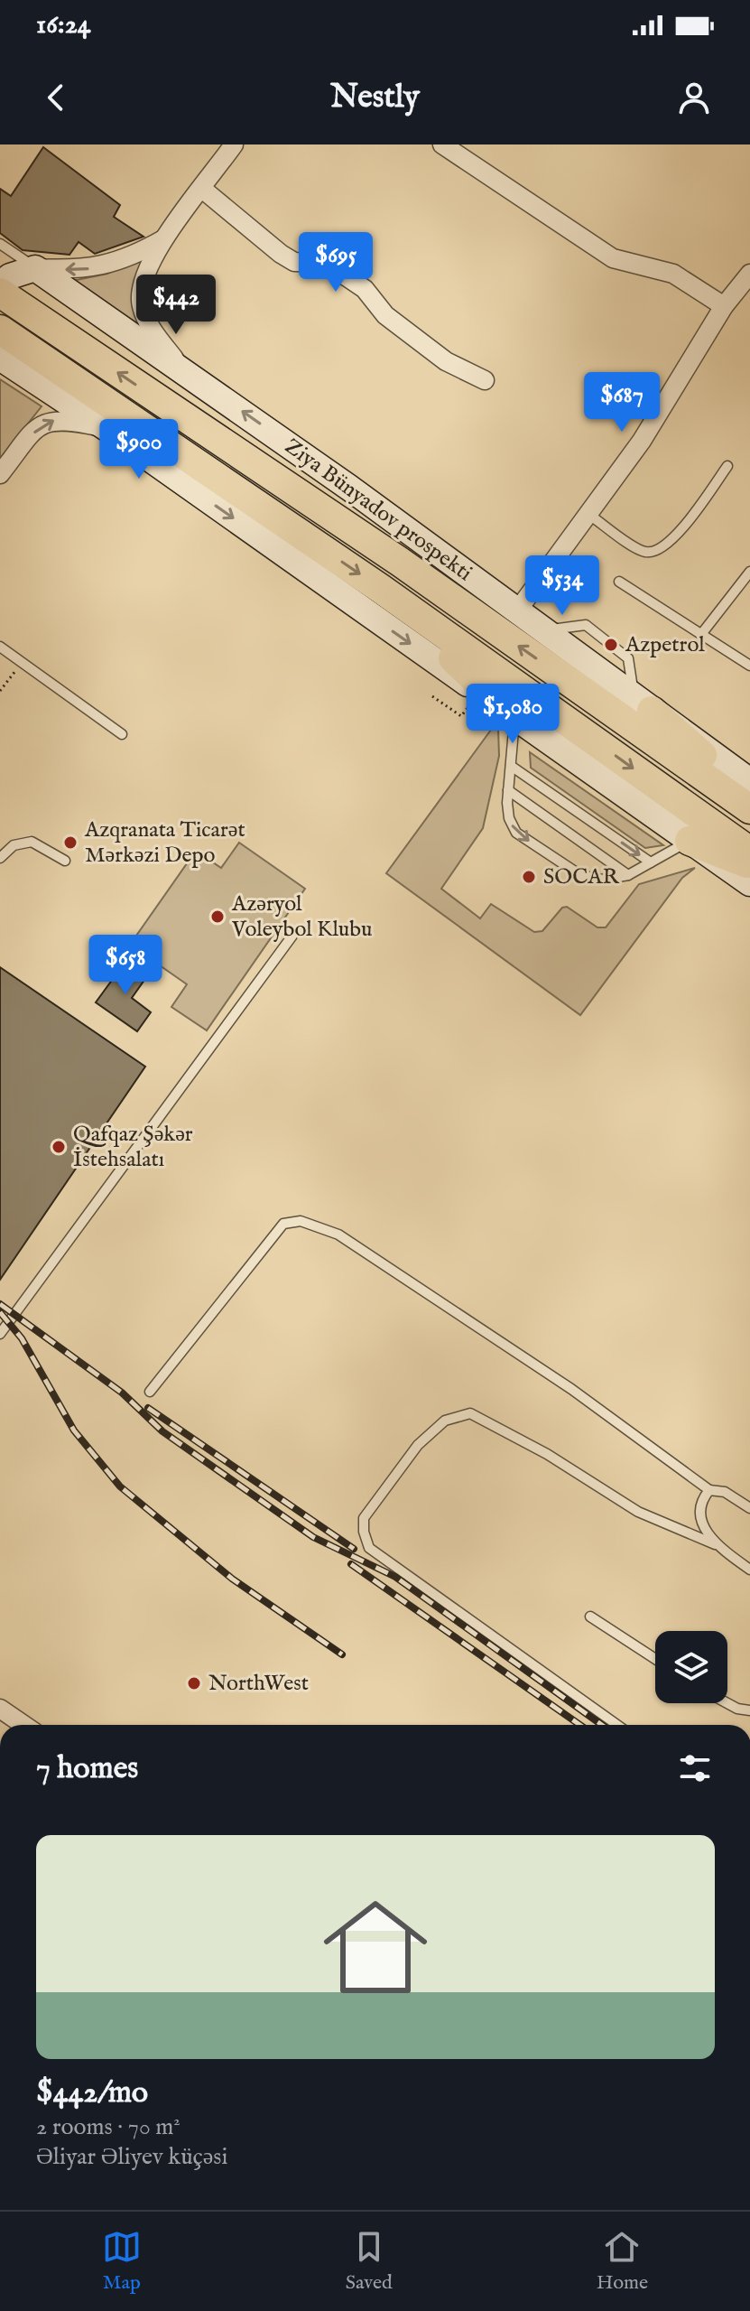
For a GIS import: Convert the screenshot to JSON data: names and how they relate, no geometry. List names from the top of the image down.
{
  "streets": {
    "main road": ["Ziya Bünyadov prospekti"]
  },
  "places": [
    "Azpetrol",
    "Azqranata Ticarət Mərkəzi Depo",
    "SOCAR",
    "Azəryol Voleybol Klubu",
    "Qafqaz Şəkər İstehsalatı",
    "NorthWest"
  ],
  "page": {
    "status": "16:24",
    "header": "Nestly",
    "price": [
      "$695",
      "$442",
      "$687",
      "$900",
      "$534",
      "$1,080",
      "$658"
    ],
    "heading": "7 homes",
    "list": [
      {
        "name": "$442/mo",
        "note": "2 rooms · 70 m² · Əliyar Əliyev küçəsi"
      }
    ],
    "tabs": ["Map", "Saved", "Home"]
  }
}
